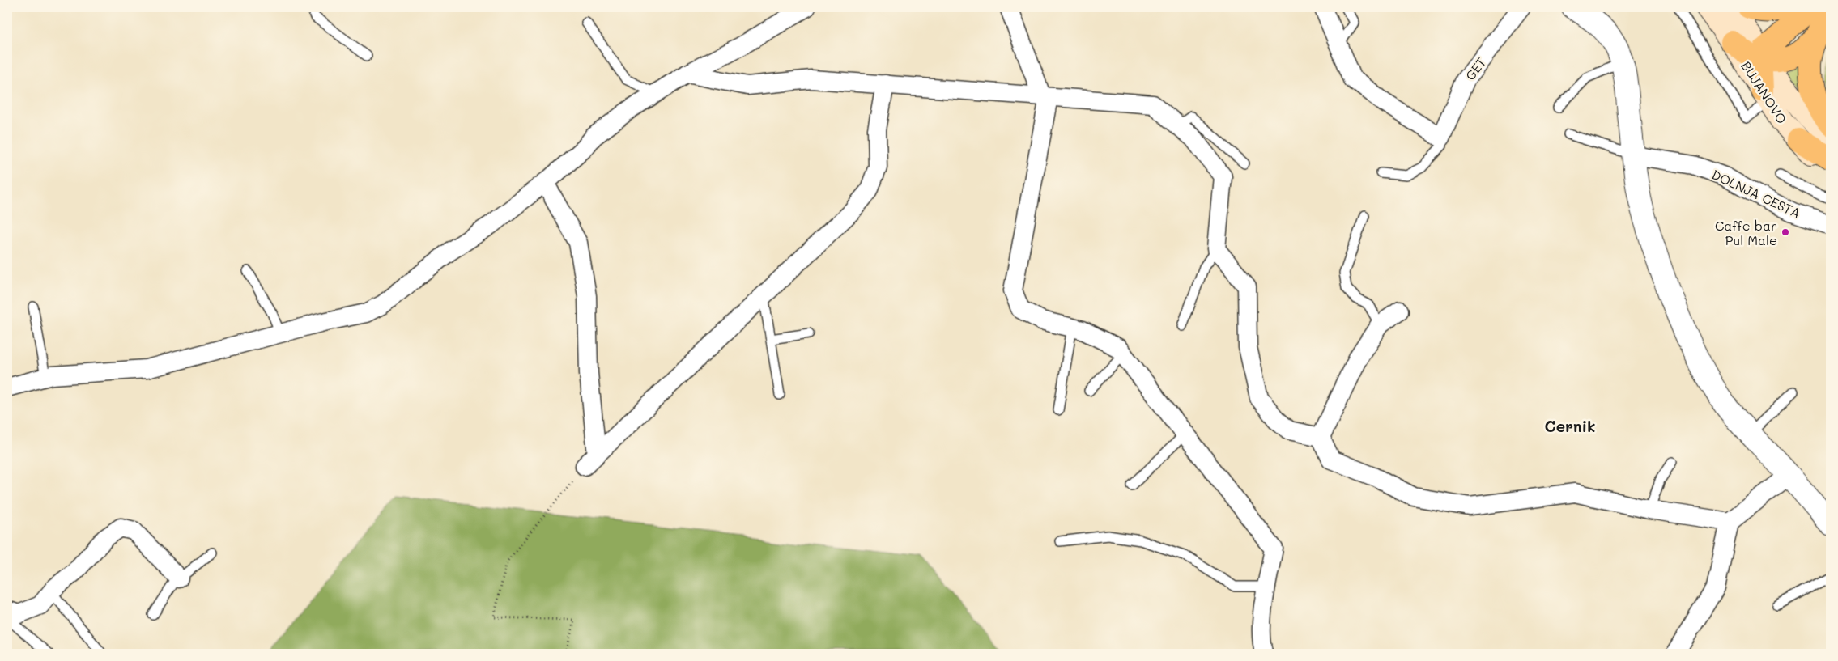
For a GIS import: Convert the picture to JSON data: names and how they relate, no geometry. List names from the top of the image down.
{
  "streets": {
    "main road": ["BUJANOVO"],
    "street": ["GET", "DOLNJA CESTA"]
  },
  "districts": ["Cernik"],
  "places": ["Caffe bar Pul Male"]
}
